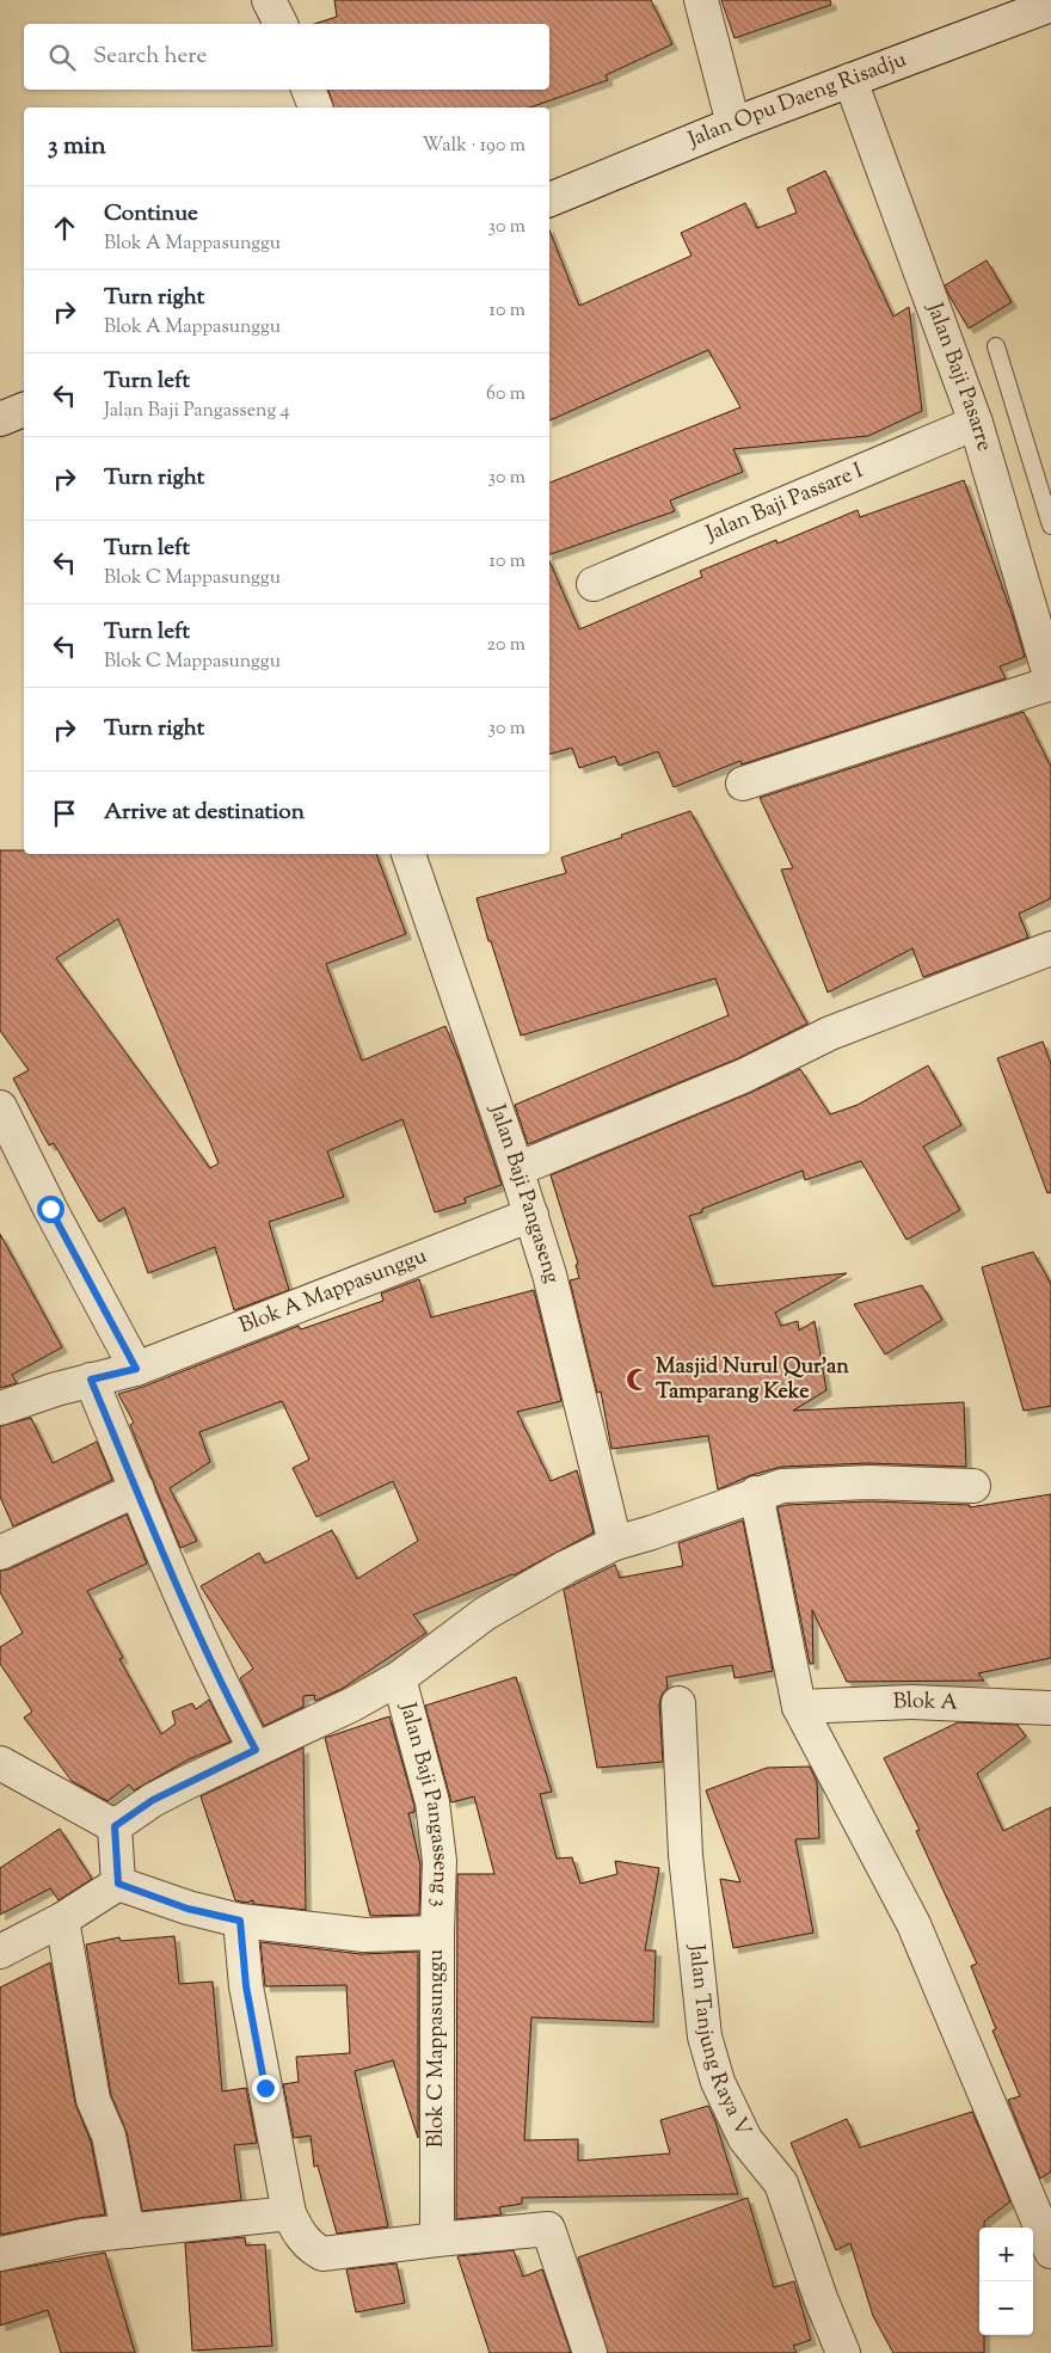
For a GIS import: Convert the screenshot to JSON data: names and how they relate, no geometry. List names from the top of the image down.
{
  "streets": {
    "street": [
      "Jalan Opu Daeng Risadju",
      "Jalan Baji Pasarre",
      "Jalan Baji Passare I",
      "Jalan Baji Pangaseng",
      "Blok A Mappasunggu",
      "Blok A",
      "Jalan Baji Pangasseng 3",
      "Jalan Tanjung Raya V",
      "Blok C Mappasunggu"
    ]
  },
  "crossings": [
    ["Jalan Opu Daeng Risadju", "Jalan Baji Pasarre"],
    ["Jalan Baji Pasarre", "Jalan Baji Passare I"],
    ["Jalan Baji Pangaseng", "Blok A Mappasunggu"],
    ["Jalan Baji Pangasseng 3", "Blok C Mappasunggu"]
  ],
  "places": {
    "mosque": ["Masjid Nurul Qur'an Tamparang Keke"]
  },
  "page": {
    "search": "Search here",
    "heading": ["3 min", "Walk · 190 m"],
    "list": [
      ["Continue", "Blok A Mappasunggu", "30 m"],
      ["Turn right", "Blok A Mappasunggu", "10 m"],
      ["Turn left", "Jalan Baji Pangasseng 4", "60 m"],
      ["Turn right", "30 m"],
      ["Turn left", "Blok C Mappasunggu", "10 m"],
      ["Turn left", "Blok C Mappasunggu", "20 m"],
      ["Turn right", "30 m"],
      "Arrive at destination"
    ],
    "map_buttons": ["+", "−"]
  }
}
